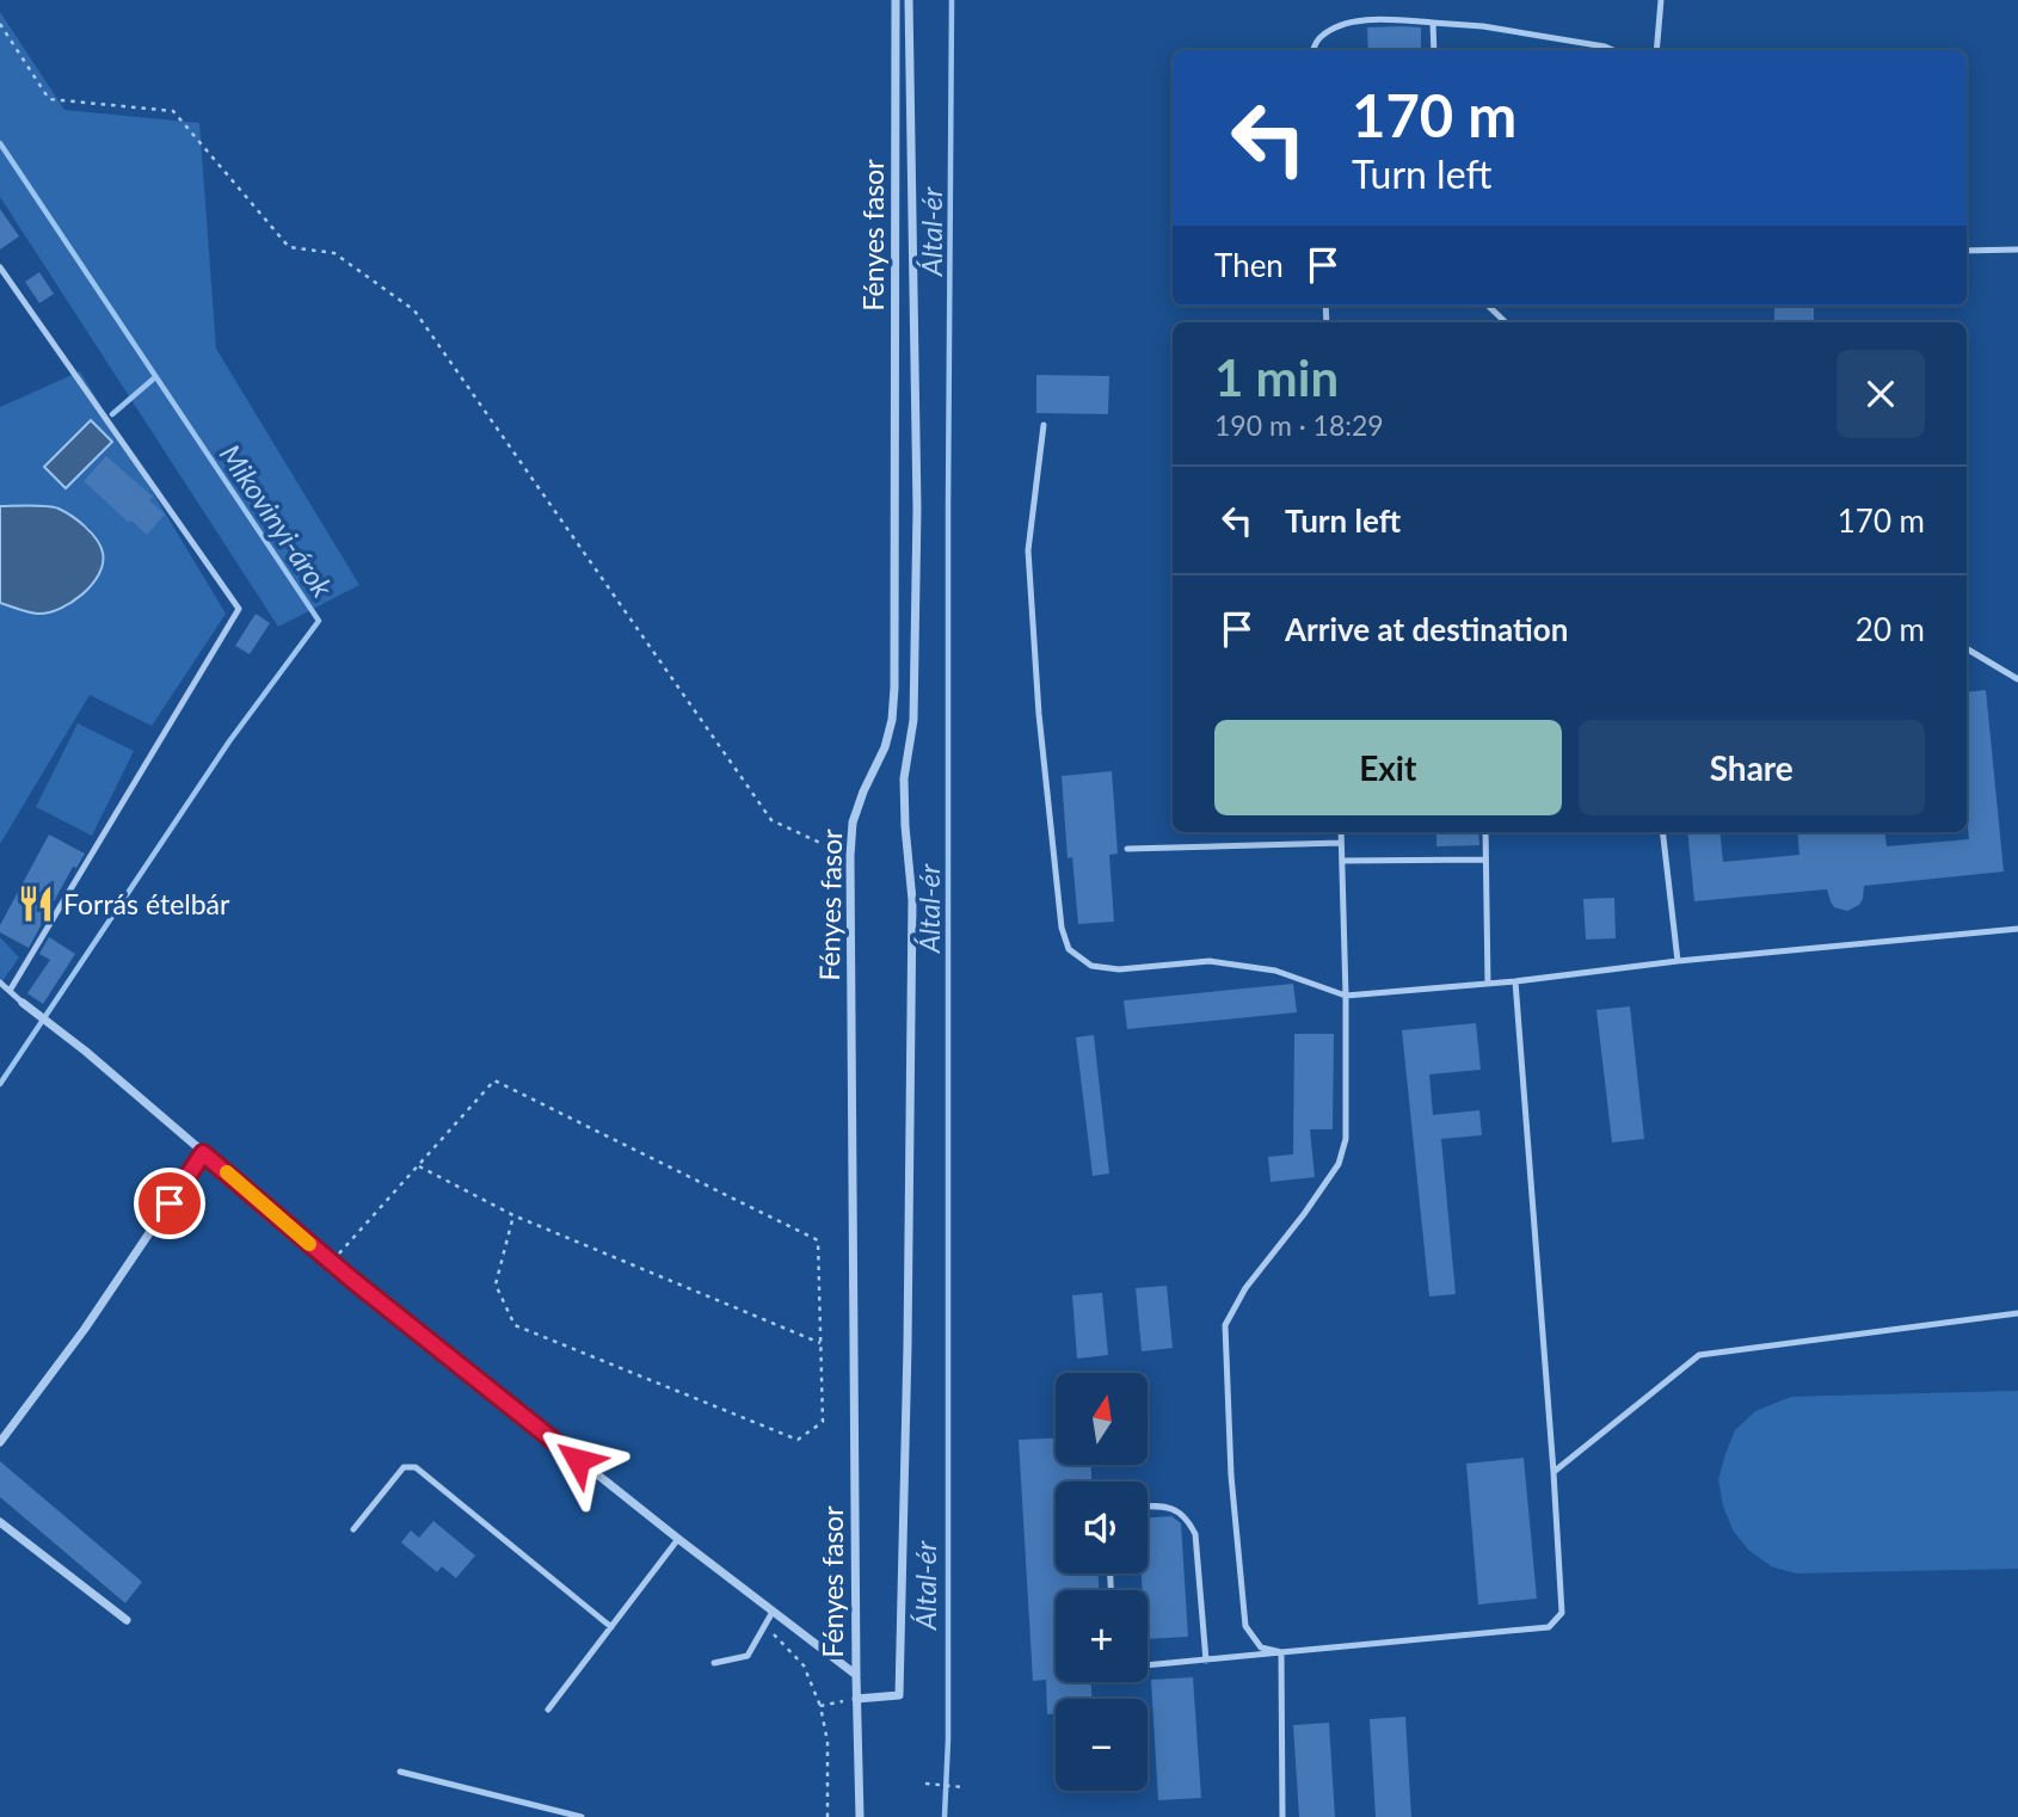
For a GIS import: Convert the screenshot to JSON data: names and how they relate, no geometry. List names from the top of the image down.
{
  "streets": {
    "street": ["Fényes fasor"]
  },
  "water": ["Által-ér", "Mikovinyi-árok"],
  "places": {
    "restaurant": ["Forrás ételbár"]
  },
  "north": "top",
  "page": {
    "turn": ["170 m", "Turn left"],
    "then": "Then",
    "heading": ["1 min", "190 m · 18:29"],
    "list": [
      {
        "name": "Turn left",
        "value": "170 m"
      },
      {
        "name": "Arrive at destination",
        "value": "20 m"
      }
    ],
    "buttons": ["Exit", "Share"],
    "map_buttons": ["+", "−"]
  }
}
